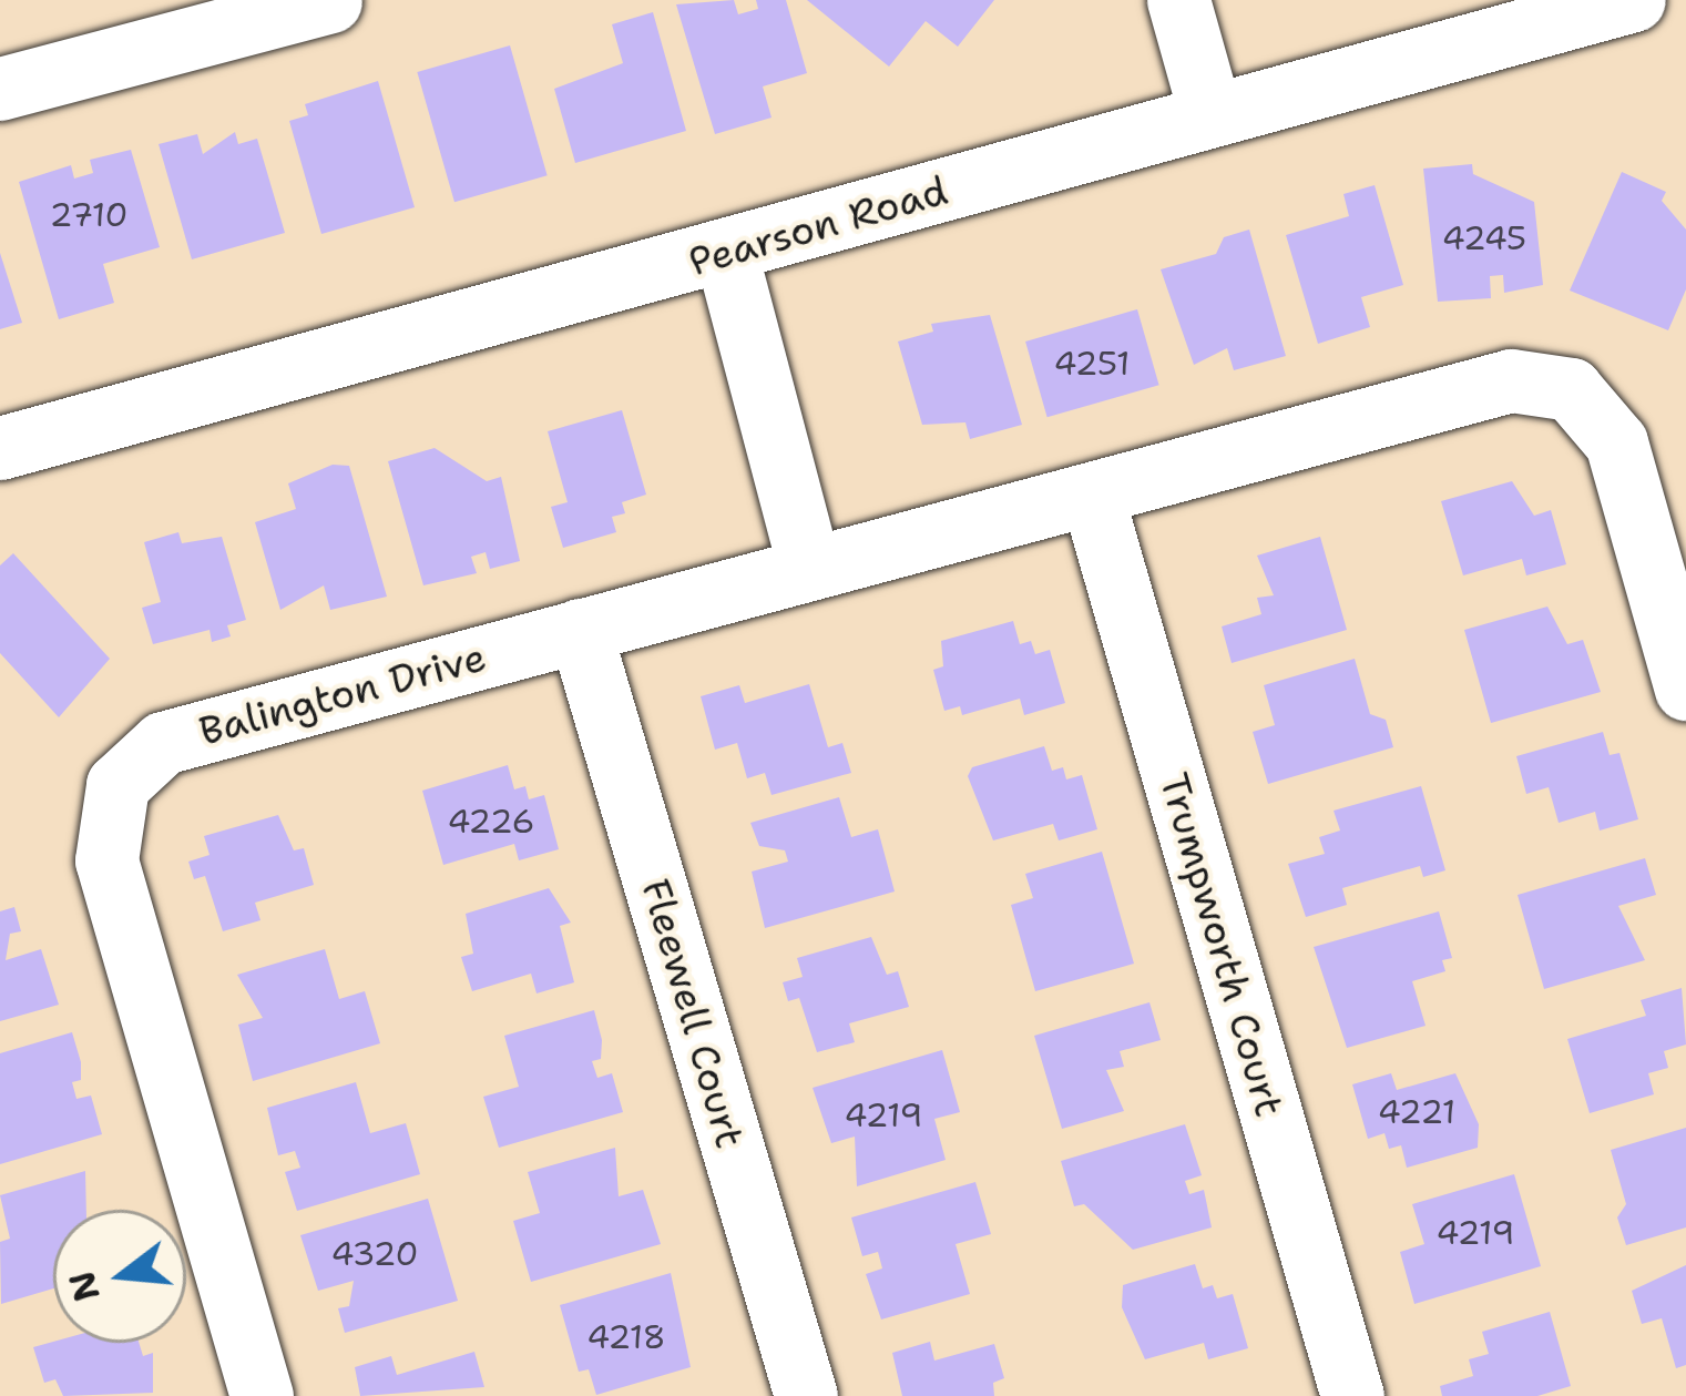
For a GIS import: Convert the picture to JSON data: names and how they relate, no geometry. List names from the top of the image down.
{
  "streets": {
    "street": [
      "Pearson Road",
      "Balington Drive",
      "Trumpworth Court",
      "Fleewell Court"
    ]
  },
  "crossings": [
    ["Balington Drive", "Trumpworth Court"],
    ["Balington Drive", "Fleewell Court"]
  ],
  "house_numbers": [
    "2710",
    "4245",
    "4251",
    "4226",
    "4221",
    "4219",
    "4219",
    "4320",
    "4218"
  ],
  "north": "left"
}
